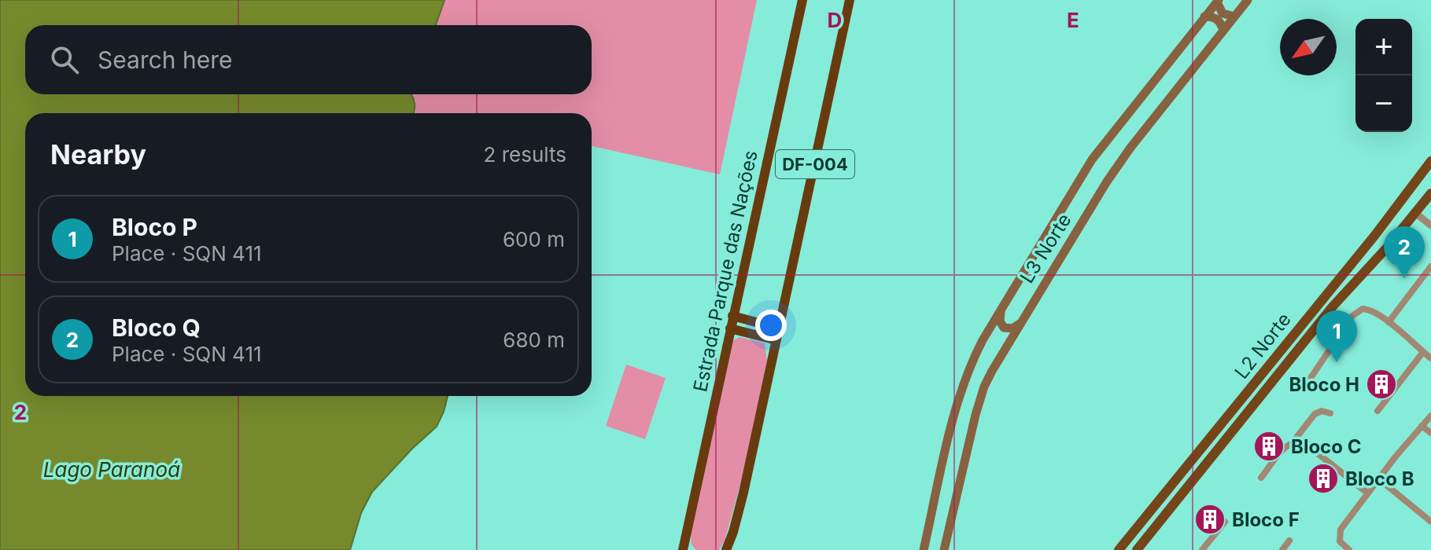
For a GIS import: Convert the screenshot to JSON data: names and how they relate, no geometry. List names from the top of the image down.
{
  "streets": {
    "highway": ["DF-004", "Estrada Parque das Nações"],
    "main road": ["L3 Norte", "L2 Norte"]
  },
  "water": ["Lago Paranoá"],
  "places": {
    "building": [
      "Bloco H",
      "Bloco C",
      "Bloco B",
      "Bloco F"
    ]
  },
  "north": "bottom left",
  "page": {
    "map_buttons": ["+", "−"],
    "search": "Search here",
    "heading": ["Nearby", "2 results"],
    "list": [
      {
        "mark": "1",
        "name": "Bloco P",
        "note": "Place · SQN 411",
        "value": "600 m"
      },
      {
        "mark": "2",
        "name": "Bloco Q",
        "note": "Place · SQN 411",
        "value": "680 m"
      }
    ],
    "pins": ["2", "1"]
  },
  "grid": {
    "columns": ["D", "E"],
    "rows": ["2"]
  }
}
